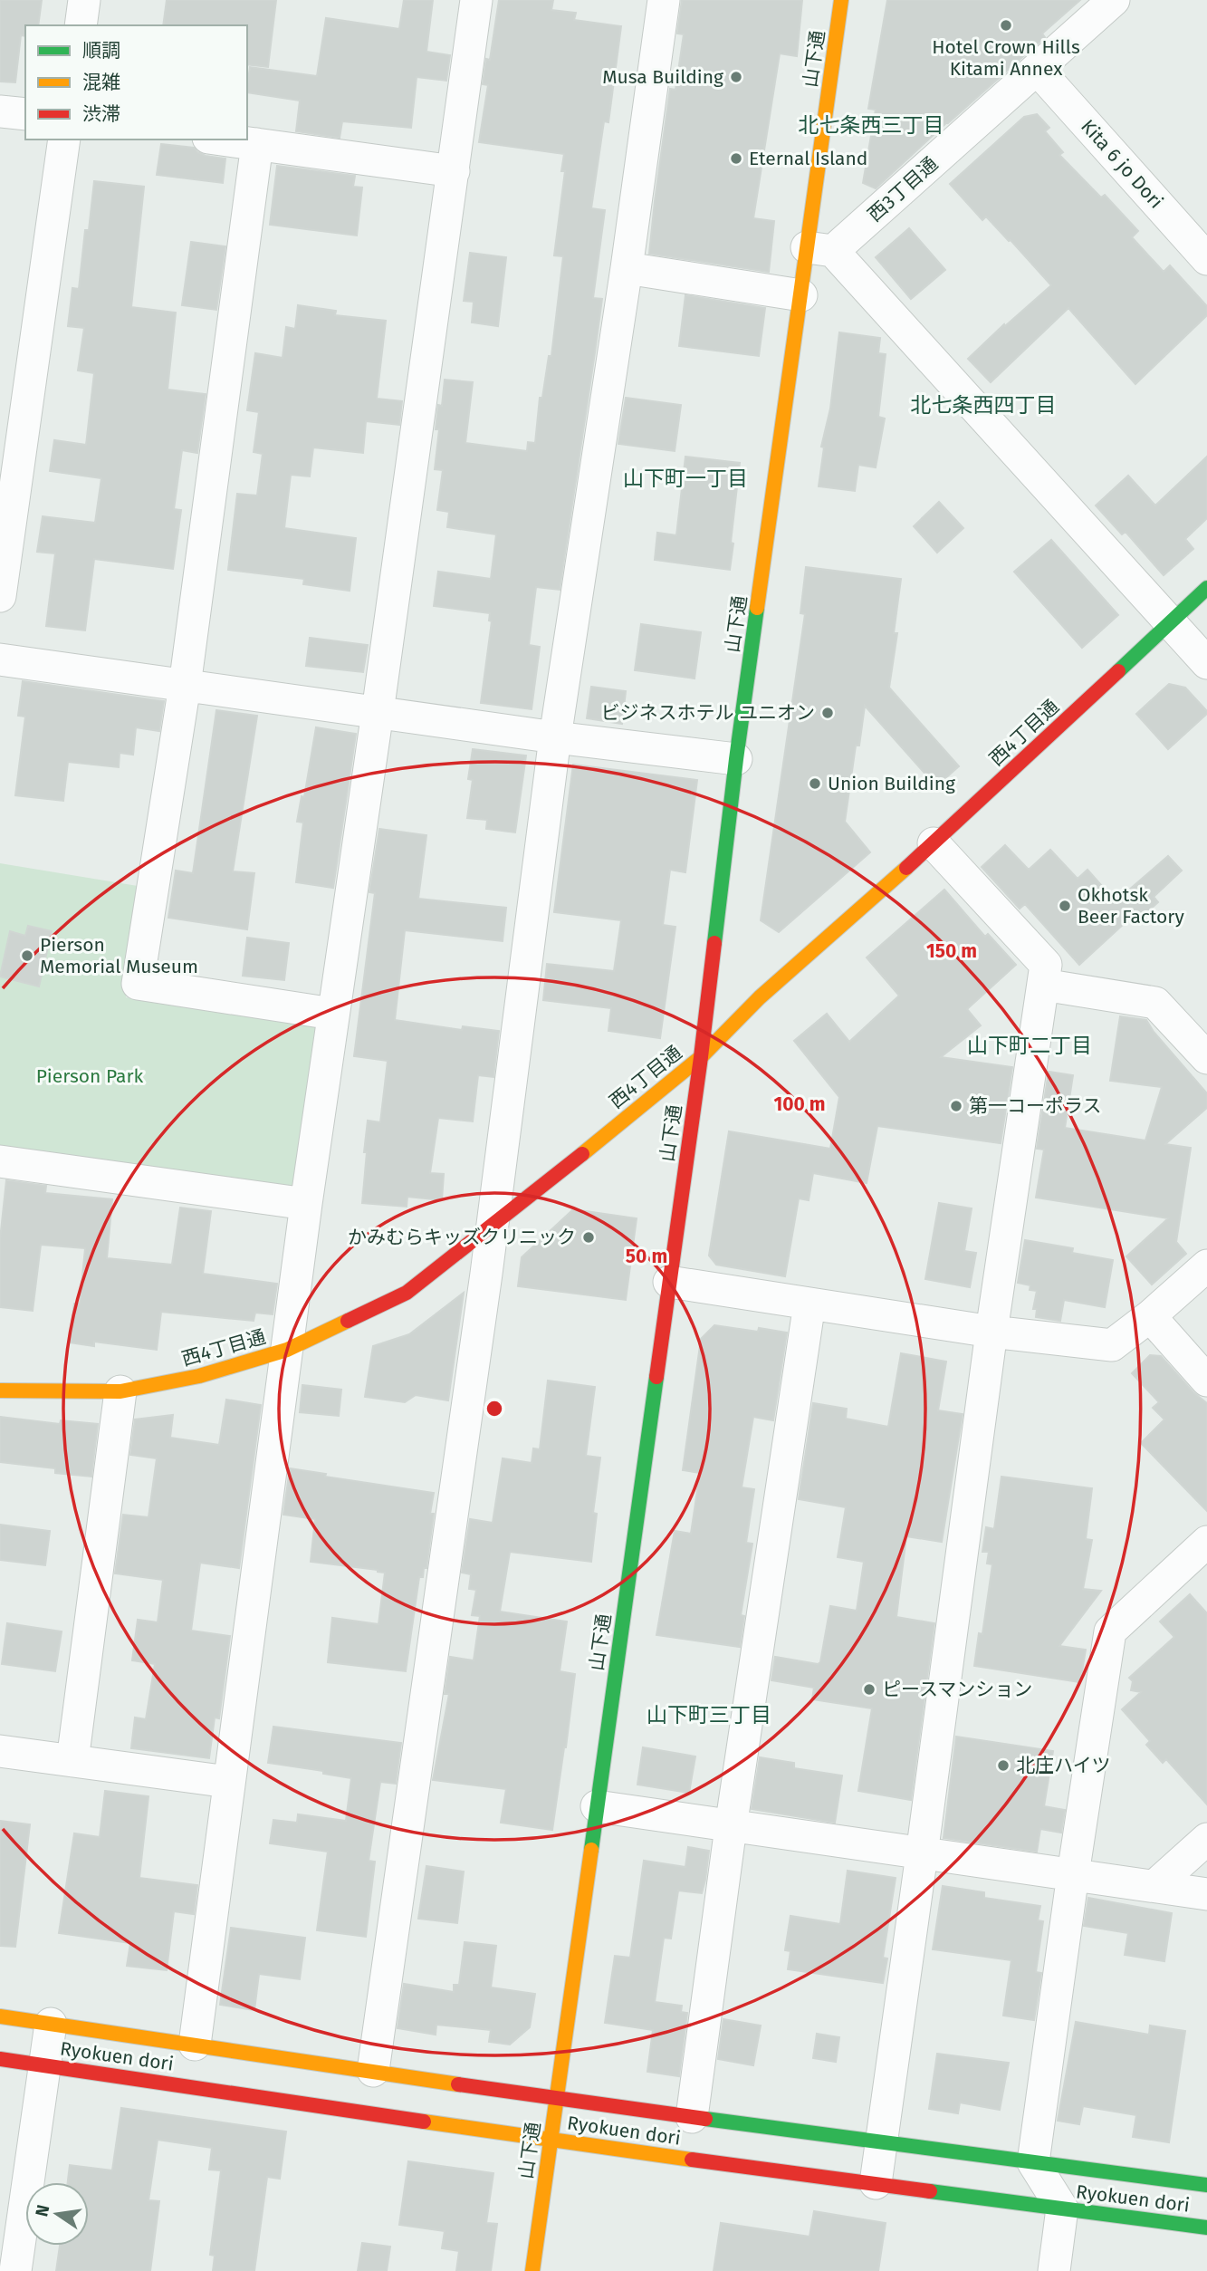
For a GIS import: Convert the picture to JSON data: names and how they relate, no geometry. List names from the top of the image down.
{
  "streets": {
    "street": [
      "山下通",
      "Kita 6 jo Dori",
      "西3丁目通",
      "西4丁目通",
      "Ryokuen dori"
    ]
  },
  "crossings": [
    ["山下通", "西3丁目通"],
    ["山下通", "西4丁目通"],
    ["山下通", "Ryokuen dori"],
    ["Kita 6 jo Dori", "西3丁目通"]
  ],
  "districts": [
    "北七条西三丁目",
    "北七条西四丁目",
    "山下町一丁目",
    "山下町二丁目",
    "山下町三丁目"
  ],
  "parks": ["Pierson Park"],
  "places": [
    "Hotel Crown Hills Kitami Annex",
    "Musa Building",
    "Eternal Island",
    "ビジネスホテル ユニオン",
    "Union Building",
    "Okhotsk Beer Factory",
    "Pierson Memorial Museum",
    "第一コーポラス",
    "かみむらキッズクリニック",
    "ピースマンション",
    "北庄ハイツ"
  ],
  "legend": ["順調", "混雑", "渋滞"],
  "north": "left",
  "rings": ["150 m", "100 m", "50 m"]
}
